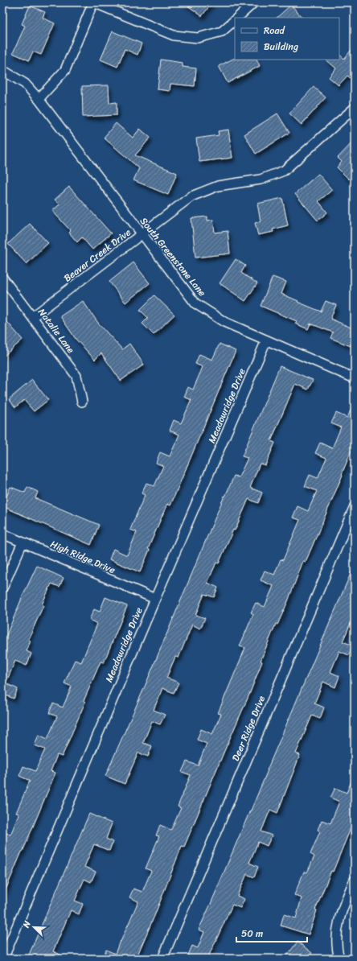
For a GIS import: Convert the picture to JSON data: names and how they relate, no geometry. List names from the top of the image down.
{
  "streets": {
    "street": [
      "Beaver Creek Drive",
      "South Greenstone Lane",
      "Natalie Lane",
      "Meadowridge Drive",
      "High Ridge Drive",
      "Deer Ridge Drive"
    ]
  },
  "crossings": [
    ["Beaver Creek Drive", "South Greenstone Lane"],
    ["Beaver Creek Drive", "Natalie Lane"],
    ["South Greenstone Lane", "Meadowridge Drive"],
    ["Meadowridge Drive", "High Ridge Drive"]
  ],
  "legend": ["Road", "Building"],
  "scale_bar": "50 m",
  "north": "top left"
}
